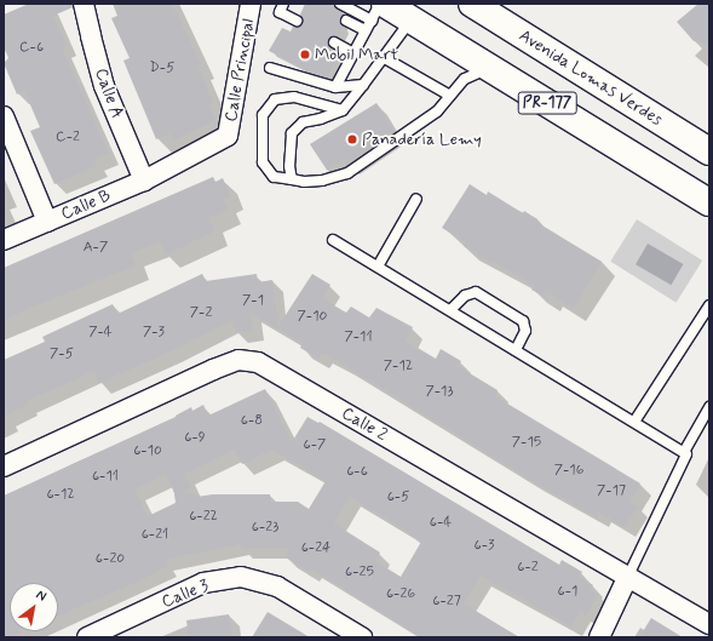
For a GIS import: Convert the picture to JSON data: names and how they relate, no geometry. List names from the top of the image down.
{
  "streets": {
    "highway": ["Avenida Lomas Verdes", "PR-177"],
    "street": [
      "Calle Principal",
      "Calle A",
      "Calle B",
      "Calle 2",
      "Calle 3"
    ]
  },
  "crossings": [
    ["Calle Principal", "Calle A"],
    ["Calle Principal", "Calle B"]
  ],
  "places": ["Mobil Mart", "Panadería Lemy"],
  "house_numbers": [
    "C-6",
    "D-5",
    "C-2",
    "A-7",
    "7-1",
    "7-2",
    "7-10",
    "7-4",
    "7-3",
    "7-11",
    "7-5",
    "7-12",
    "7-13",
    "6-8",
    "6-9",
    "7-15",
    "6-7",
    "6-10",
    "7-16",
    "6-6",
    "6-11",
    "7-17",
    "6-12",
    "6-5",
    "6-22",
    "6-4",
    "6-23",
    "6-21",
    "6-3",
    "6-24",
    "6-20",
    "6-2",
    "6-25",
    "6-1",
    "6-26",
    "6-27"
  ],
  "north": "top right"
}
